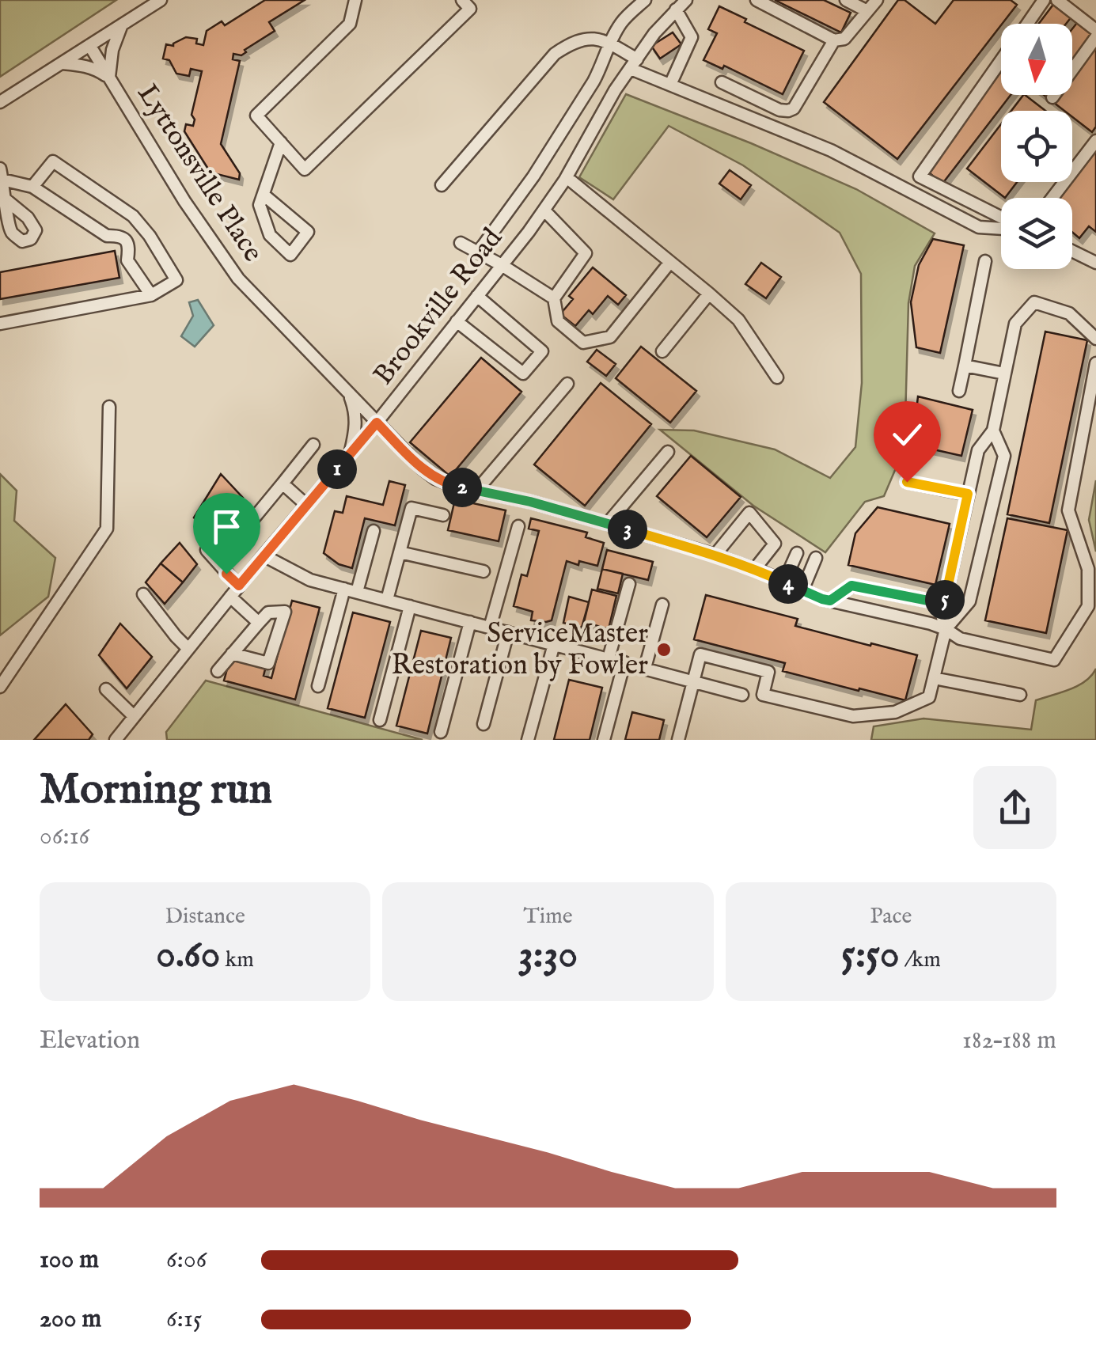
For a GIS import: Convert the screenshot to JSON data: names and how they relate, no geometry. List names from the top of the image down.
{
  "streets": {
    "street": ["Lyttonsville Place", "Brookville Road"]
  },
  "crossings": [
    ["Lyttonsville Place", "Brookville Road"]
  ],
  "places": ["ServiceMaster Restoration by Fowler"],
  "north": "bottom",
  "page": {
    "pins": [
      "1",
      "2",
      "3",
      "4",
      "5"
    ],
    "heading": ["Morning run", "06:16"],
    "stats": [
      ["Distance", "0.60 km"],
      ["Time", "3:30"],
      ["Pace", "5:50 /km"]
    ],
    "chart": ["Elevation", "182–188 m"],
    "list": [
      {
        "name": "100 m",
        "note": "6:06"
      },
      {
        "name": "200 m",
        "note": "6:15"
      }
    ]
  }
}
